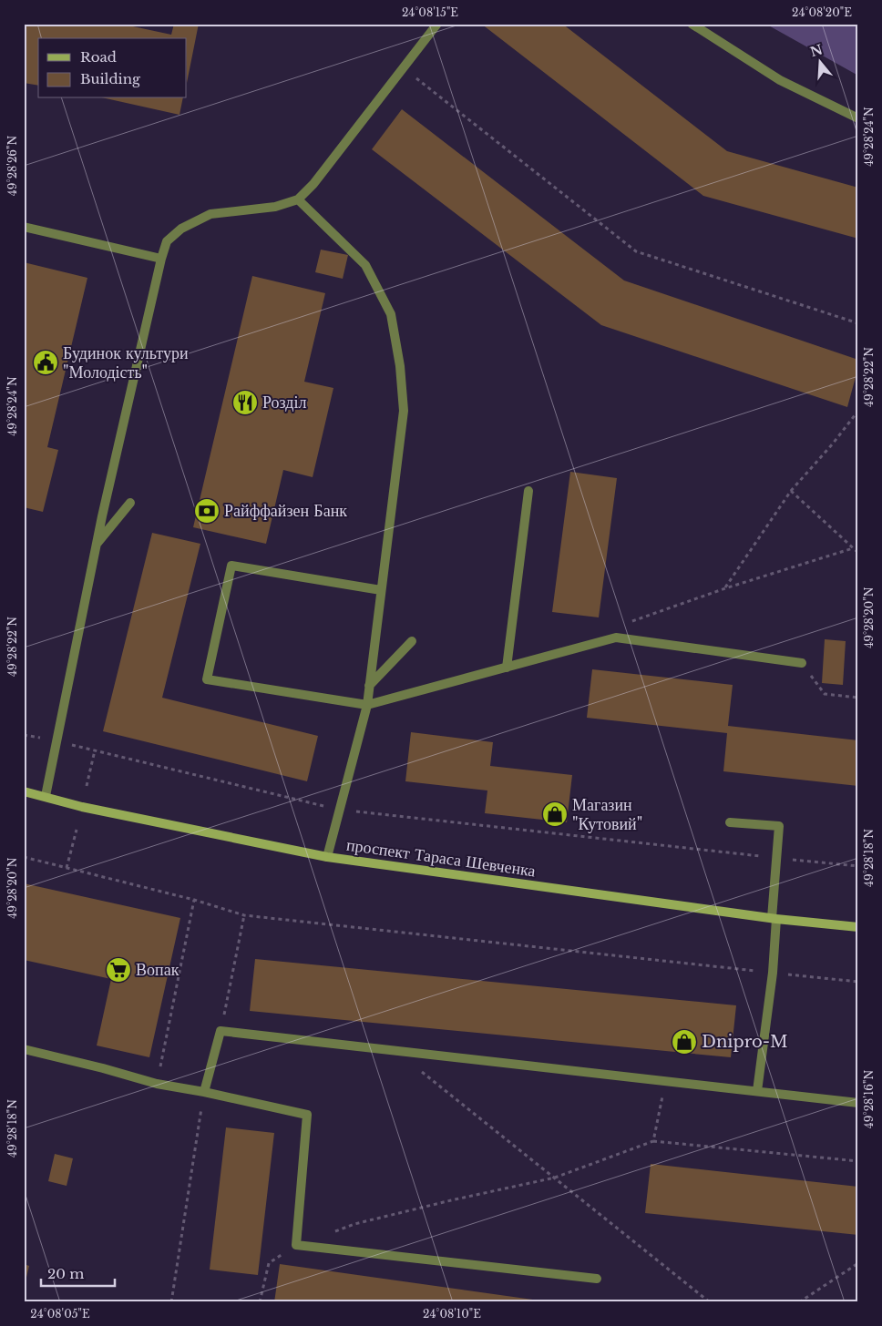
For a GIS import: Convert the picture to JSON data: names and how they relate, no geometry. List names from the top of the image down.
{
  "streets": {
    "street": ["проспект Тараса Шевченка"]
  },
  "places": {
    "public building": ["Будинок культури \"Молодість\""],
    "restaurant": ["Розділ"],
    "bank": ["Райффайзен Банк"],
    "shop": ["Магазин \"Кутовий\"", "Dnipro-M"],
    "supermarket": ["Вопак"]
  },
  "legend": ["Road", "Building"],
  "scale_bar": "20 m",
  "north": "top",
  "coordinates": [
    "24°08'15\"E",
    "24°08'20\"E",
    "49°28'24\"N",
    "49°28'26\"N",
    "49°28'22\"N",
    "49°28'20\"N",
    "49°28'18\"N",
    "49°28'16\"N",
    "24°08'05\"E",
    "24°08'10\"E"
  ]
}
